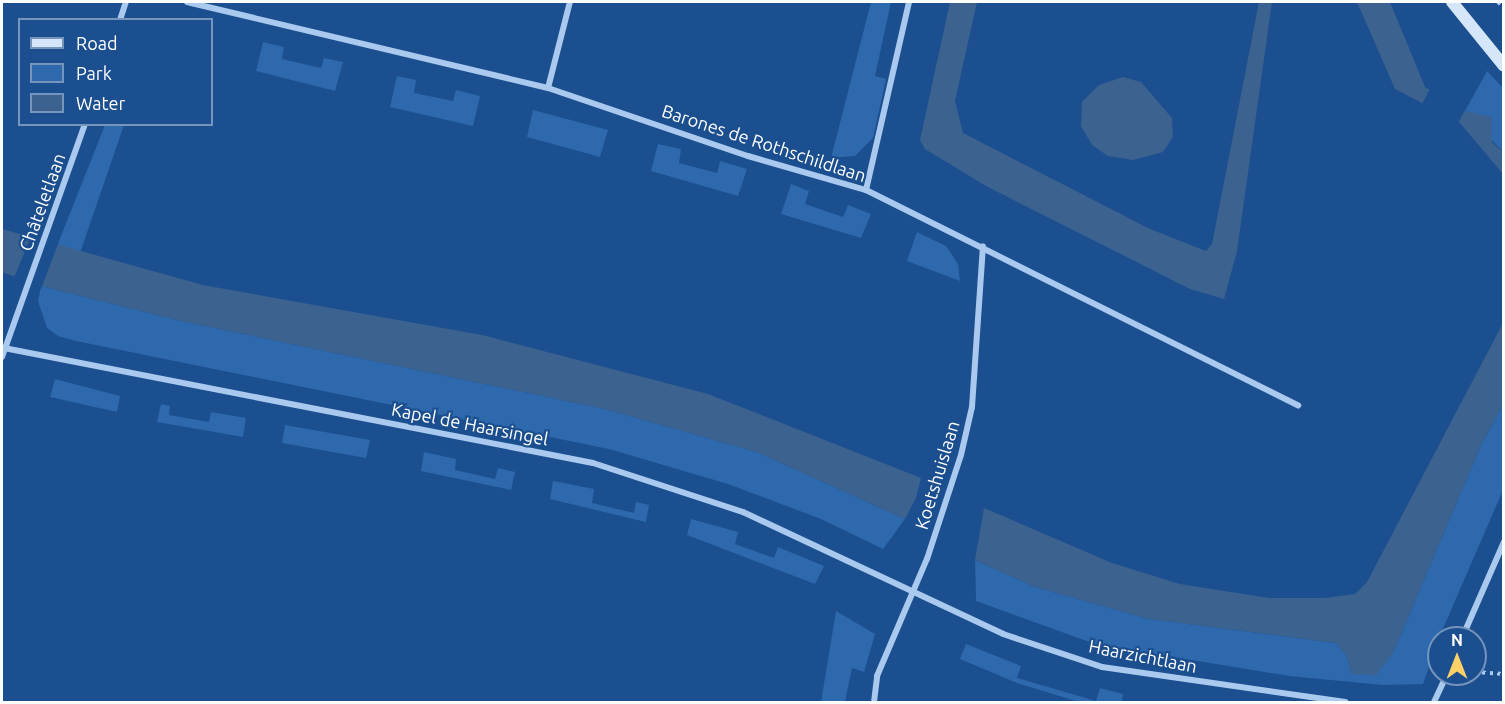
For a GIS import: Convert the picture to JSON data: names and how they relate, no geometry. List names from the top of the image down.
{
  "streets": {
    "street": [
      "Barones de Rothschildlaan",
      "Châteletlaan",
      "Kapel de Haarsingel",
      "Koetshuislaan",
      "Haarzichtlaan"
    ]
  },
  "crossings": [
    ["Barones de Rothschildlaan", "Koetshuislaan"],
    ["Châteletlaan", "Kapel de Haarsingel"],
    ["Kapel de Haarsingel", "Koetshuislaan"],
    ["Kapel de Haarsingel", "Haarzichtlaan"],
    ["Koetshuislaan", "Haarzichtlaan"]
  ],
  "legend": ["Road", "Park", "Water"],
  "north": "top"
}
